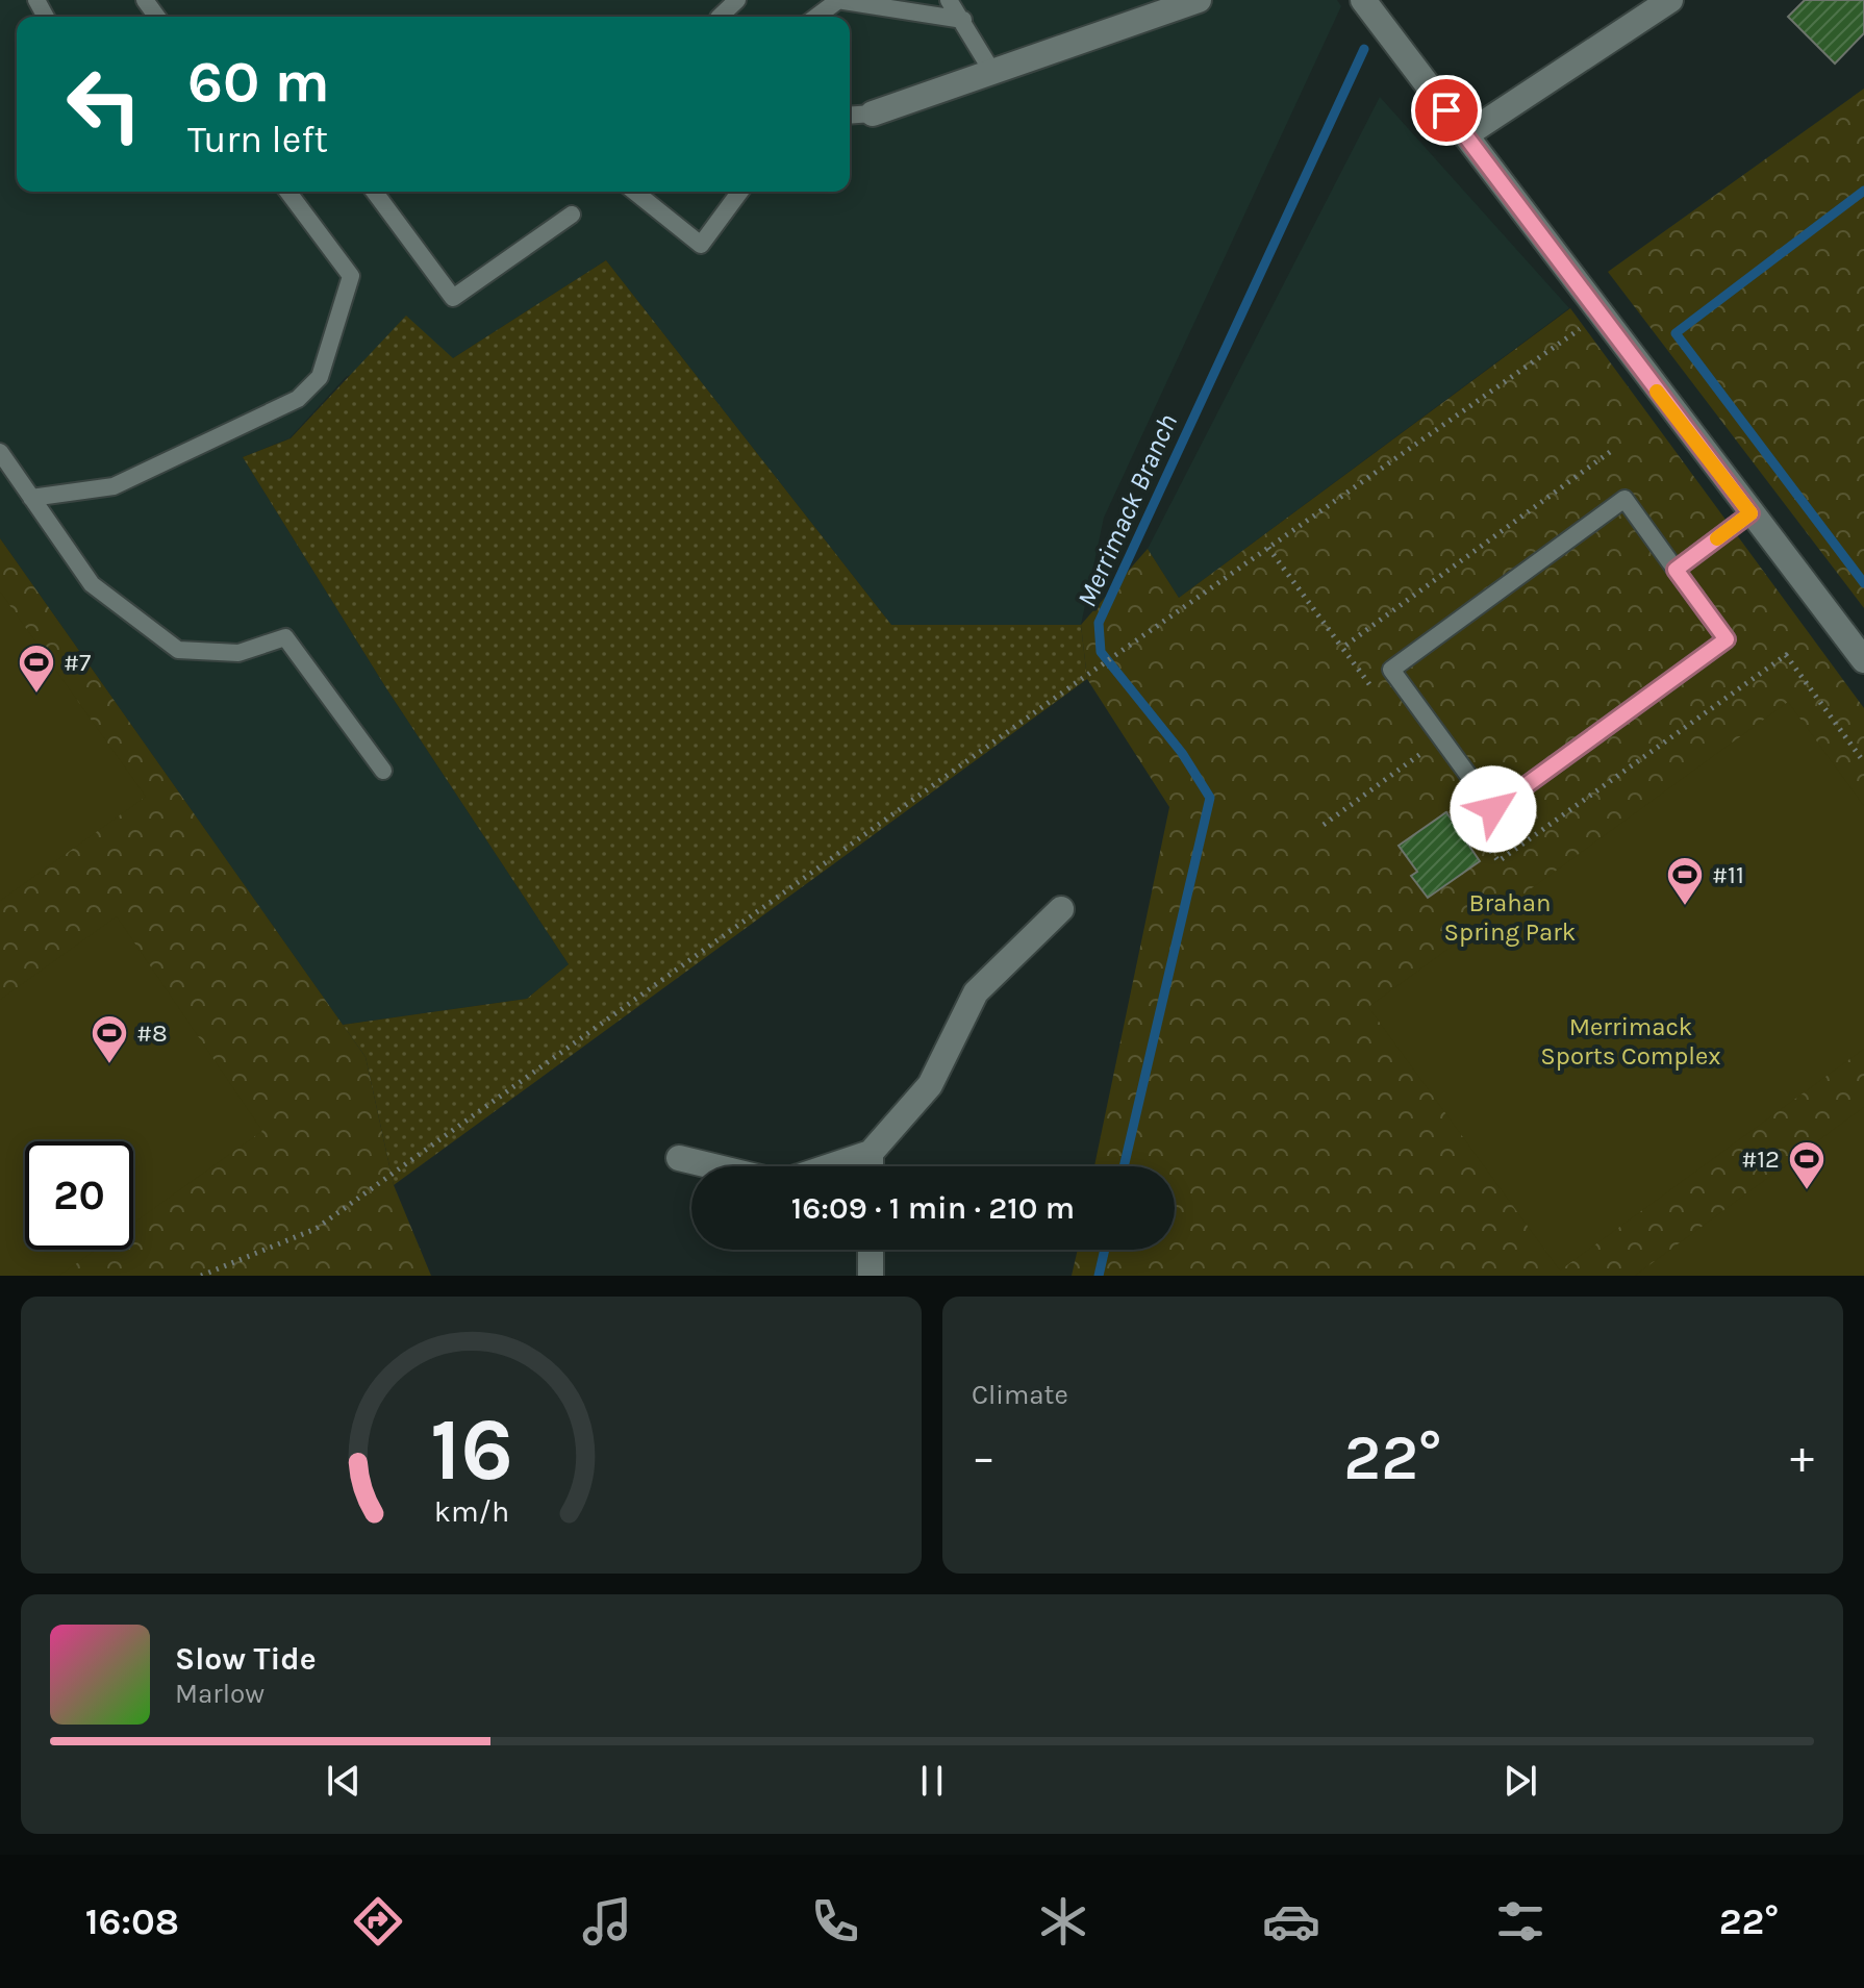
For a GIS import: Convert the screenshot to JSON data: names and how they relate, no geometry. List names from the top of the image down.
{
  "water": ["Merrimack Branch"],
  "parks": ["Brahan Spring Park", "Merrimack Sports Complex"],
  "places": {
    "sports": [
      "#7",
      "#11",
      "#8",
      "#12"
    ]
  },
  "page": {
    "turn": ["60 m", "Turn left"],
    "limit": "20",
    "trip": "16:09 · 1 min · 210 m",
    "tile": "Climate",
    "heat": ["−", "22°", "+"],
    "song": ["Slow Tide", "Marlow"],
    "tabs": ["16:08", "22°"],
    "gauge": ["16", "km/h"]
  }
}
